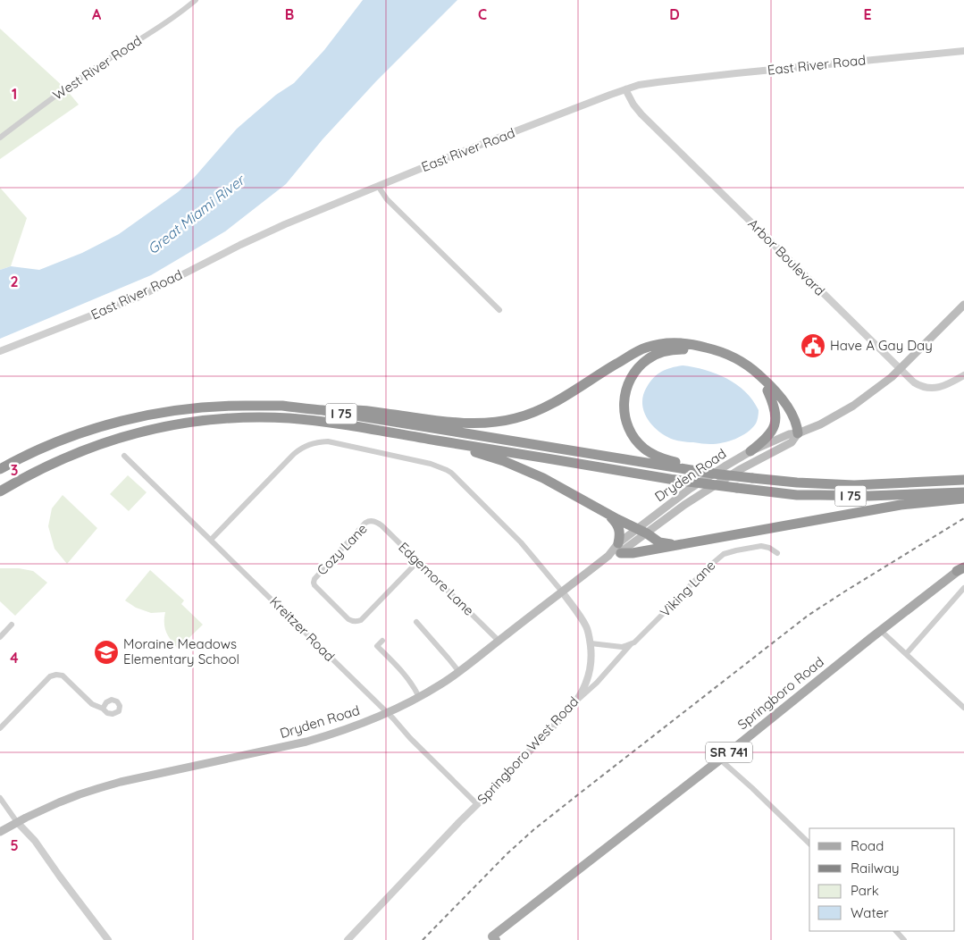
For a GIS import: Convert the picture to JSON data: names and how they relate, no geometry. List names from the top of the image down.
{
  "streets": {
    "highway": ["I 75"],
    "main road": ["Dryden Road", "Springboro Road", "SR 741"],
    "street": [
      "East River Road",
      "West River Road",
      "Arbor Boulevard",
      "Cozy Lane",
      "Edgemore Lane",
      "Viking Lane",
      "Kreitzer Road",
      "Springboro West Road"
    ]
  },
  "crossings": [
    ["East River Road", "Arbor Boulevard"],
    ["Arbor Boulevard", "Dryden Road"],
    ["Dryden Road", "Edgemore Lane"],
    ["Dryden Road", "Kreitzer Road"],
    ["Dryden Road", "Springboro West Road"],
    ["Cozy Lane", "Edgemore Lane"],
    ["Viking Lane", "Springboro West Road"],
    ["Kreitzer Road", "Springboro West Road"]
  ],
  "water": ["Great Miami River"],
  "places": {
    "public building": ["Have A Gay Day"],
    "school or university": ["Moraine Meadows Elementary School"]
  },
  "legend": [
    "Road",
    "Railway",
    "Park",
    "Water"
  ],
  "grid": {
    "columns": [
      "A",
      "B",
      "C",
      "D",
      "E"
    ],
    "rows": [
      "1",
      "2",
      "3",
      "4",
      "5"
    ]
  }
}
